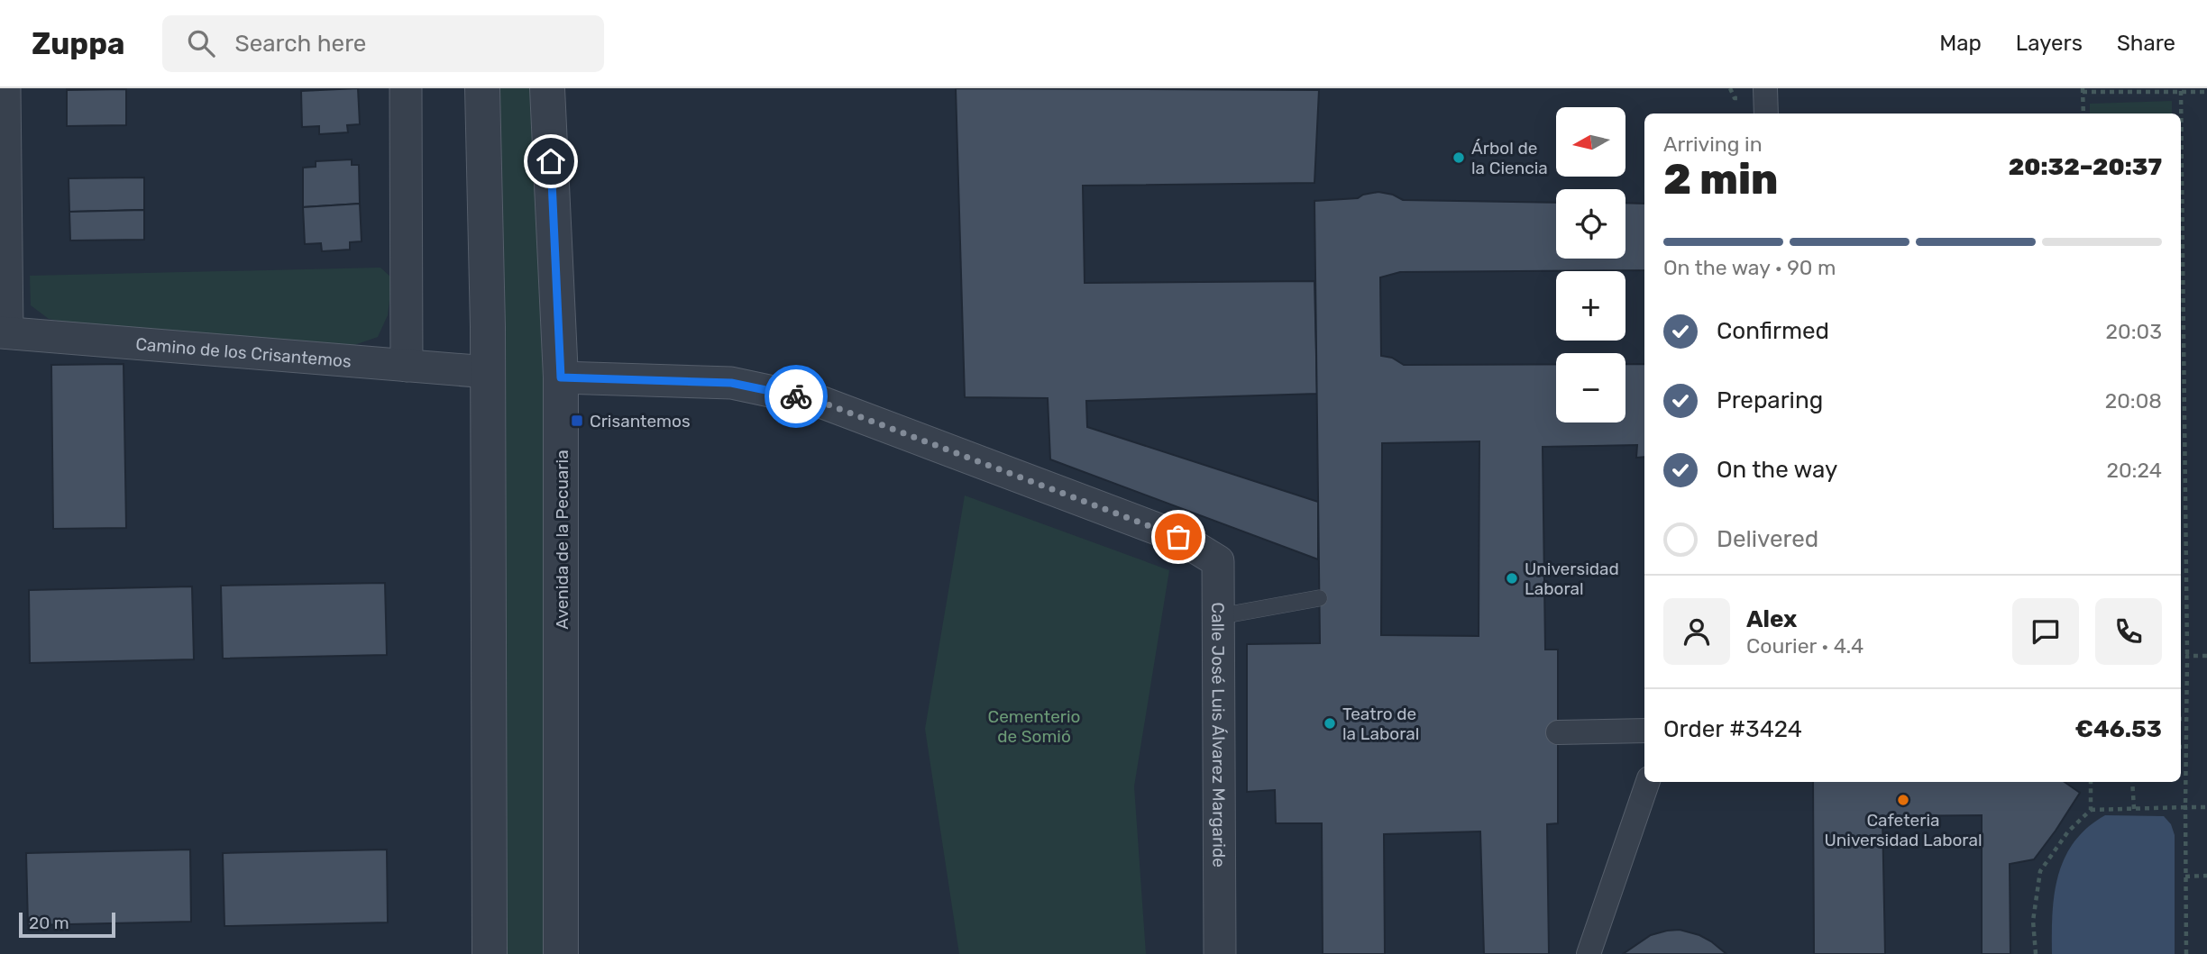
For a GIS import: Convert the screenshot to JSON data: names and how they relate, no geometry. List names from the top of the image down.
{
  "streets": {
    "street": ["Camino de los Crisantemos", "Avenida de la Pecuaria", "Calle José Luis Álvarez Margaride"]
  },
  "crossings": [
    ["Avenida de la Pecuaria", "Calle José Luis Álvarez Margaride"]
  ],
  "parks": ["Cementerio de Somió"],
  "places": {
    "other": [
      "Árbol de la Ciencia",
      "Universidad Laboral",
      "Teatro de la Laboral",
      "Cafeteria Universidad Laboral"
    ],
    "transit": ["Crisantemos"]
  },
  "scale_bar": "20 m",
  "north": "left",
  "page": {
    "header": "Zuppa",
    "search": "Search here",
    "nav": ["Map", "Layers", "Share"],
    "map_buttons": ["+", "−"],
    "heading": ["2 min", "Arriving in", "20:32–20:37"],
    "panel": [
      "Alex",
      "Courier · 4.4",
      "Order #3424",
      "€46.53"
    ],
    "bar": "On the way · 90 m",
    "list": [
      ["Confirmed", "20:03"],
      ["Preparing", "20:08"],
      ["On the way", "20:24"],
      "Delivered"
    ],
    "scale": "20 m"
  }
}
